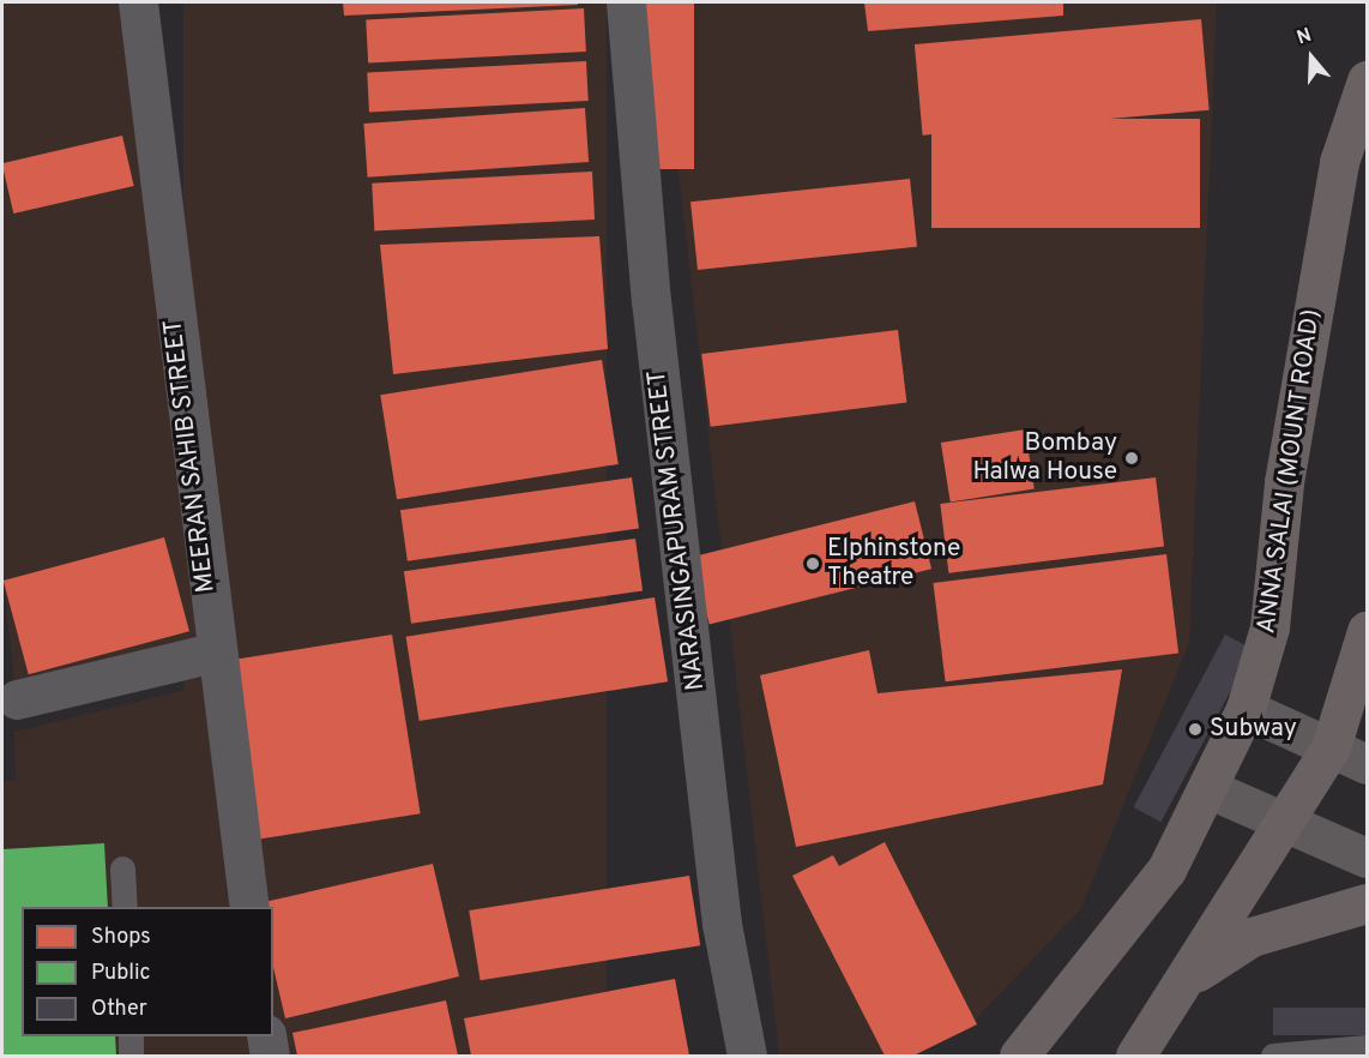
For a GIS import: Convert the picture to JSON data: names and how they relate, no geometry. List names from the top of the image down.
{
  "streets": {
    "main road": ["ANNA SALAI (MOUNT ROAD)"],
    "street": ["MEERAN SAHIB STREET", "NARASINGAPURAM STREET"]
  },
  "places": ["Bombay Halwa House", "Elphinstone Theatre", "Subway"],
  "legend": ["Shops", "Public", "Other"],
  "north": "top"
}
